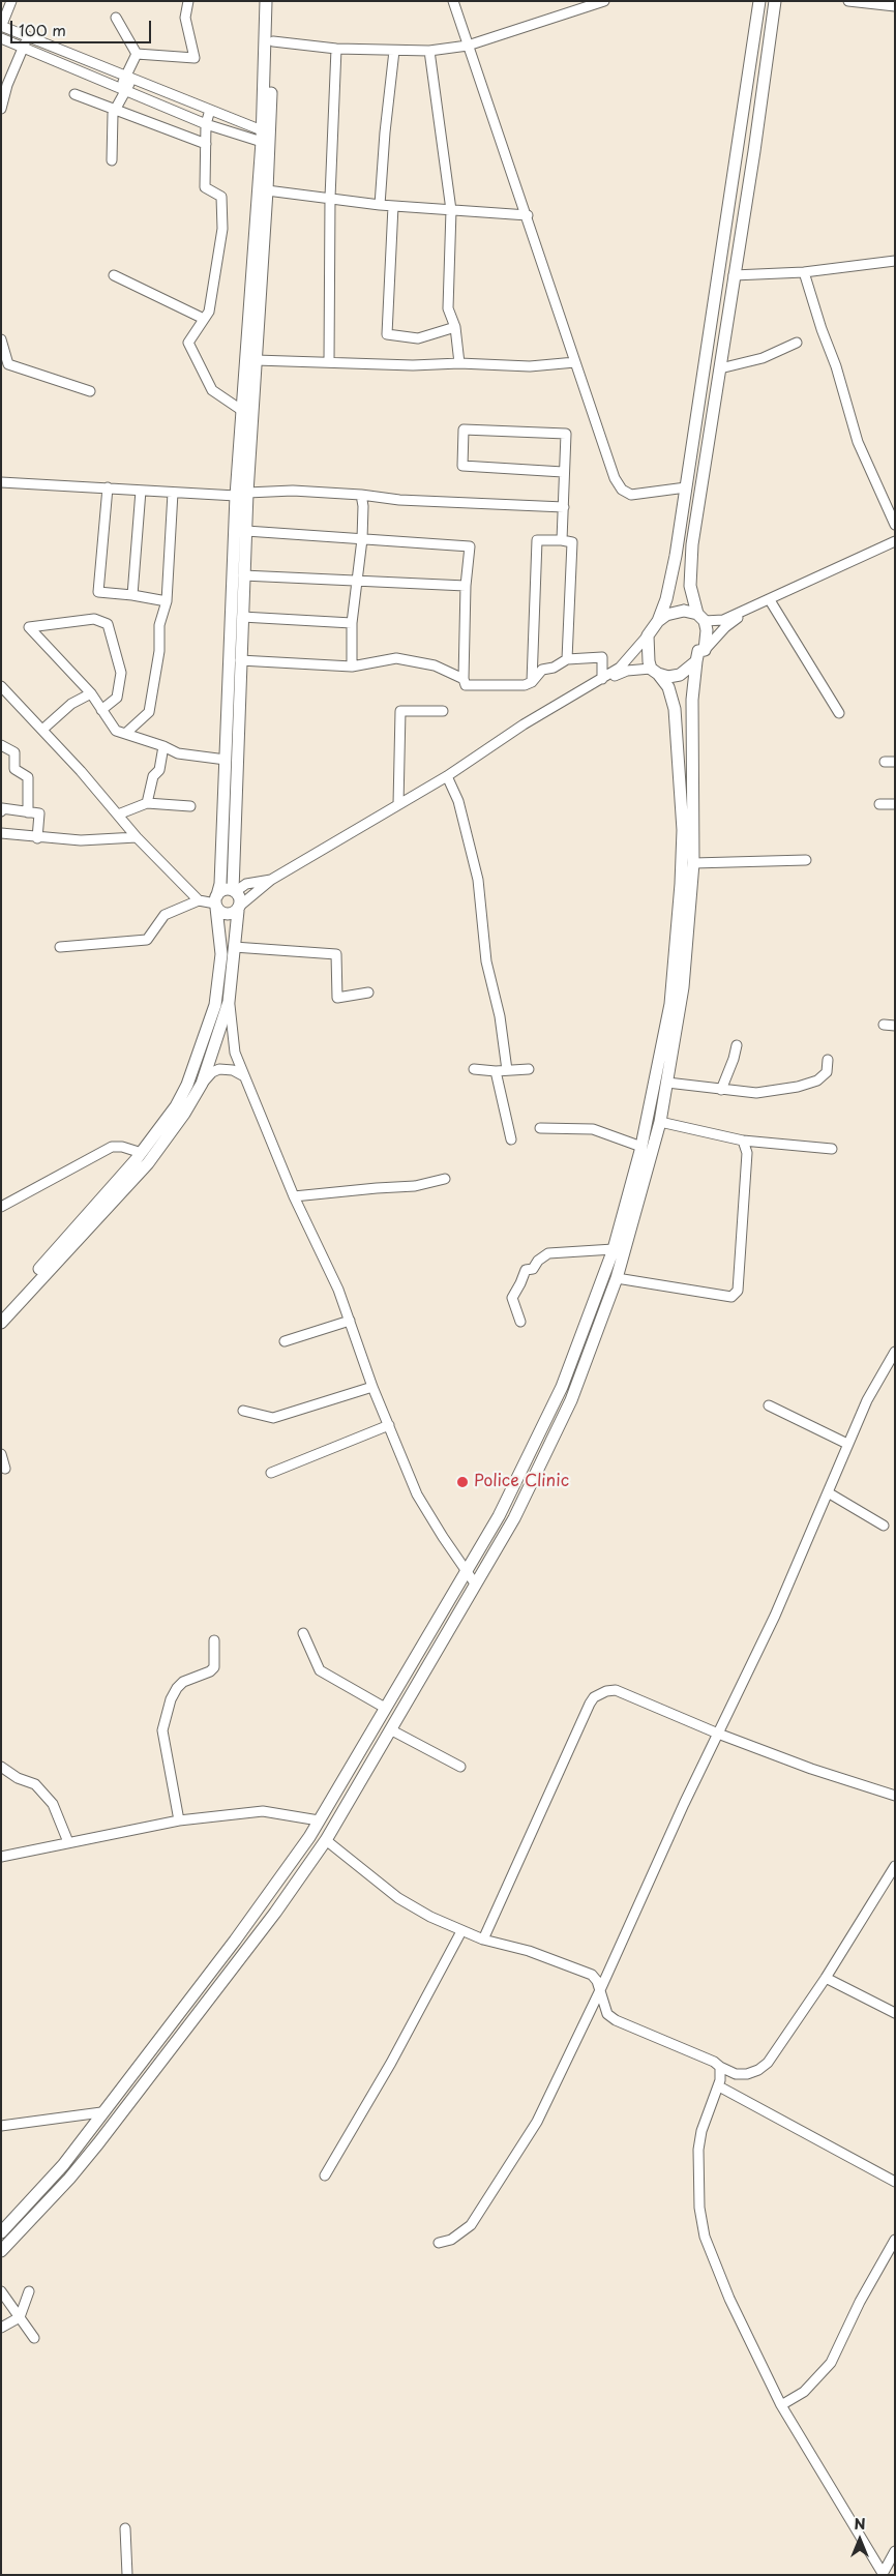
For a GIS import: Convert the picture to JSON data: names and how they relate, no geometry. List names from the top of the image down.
{
  "places": ["Police Clinic"],
  "scale_bar": "100 m",
  "north": "top"
}
